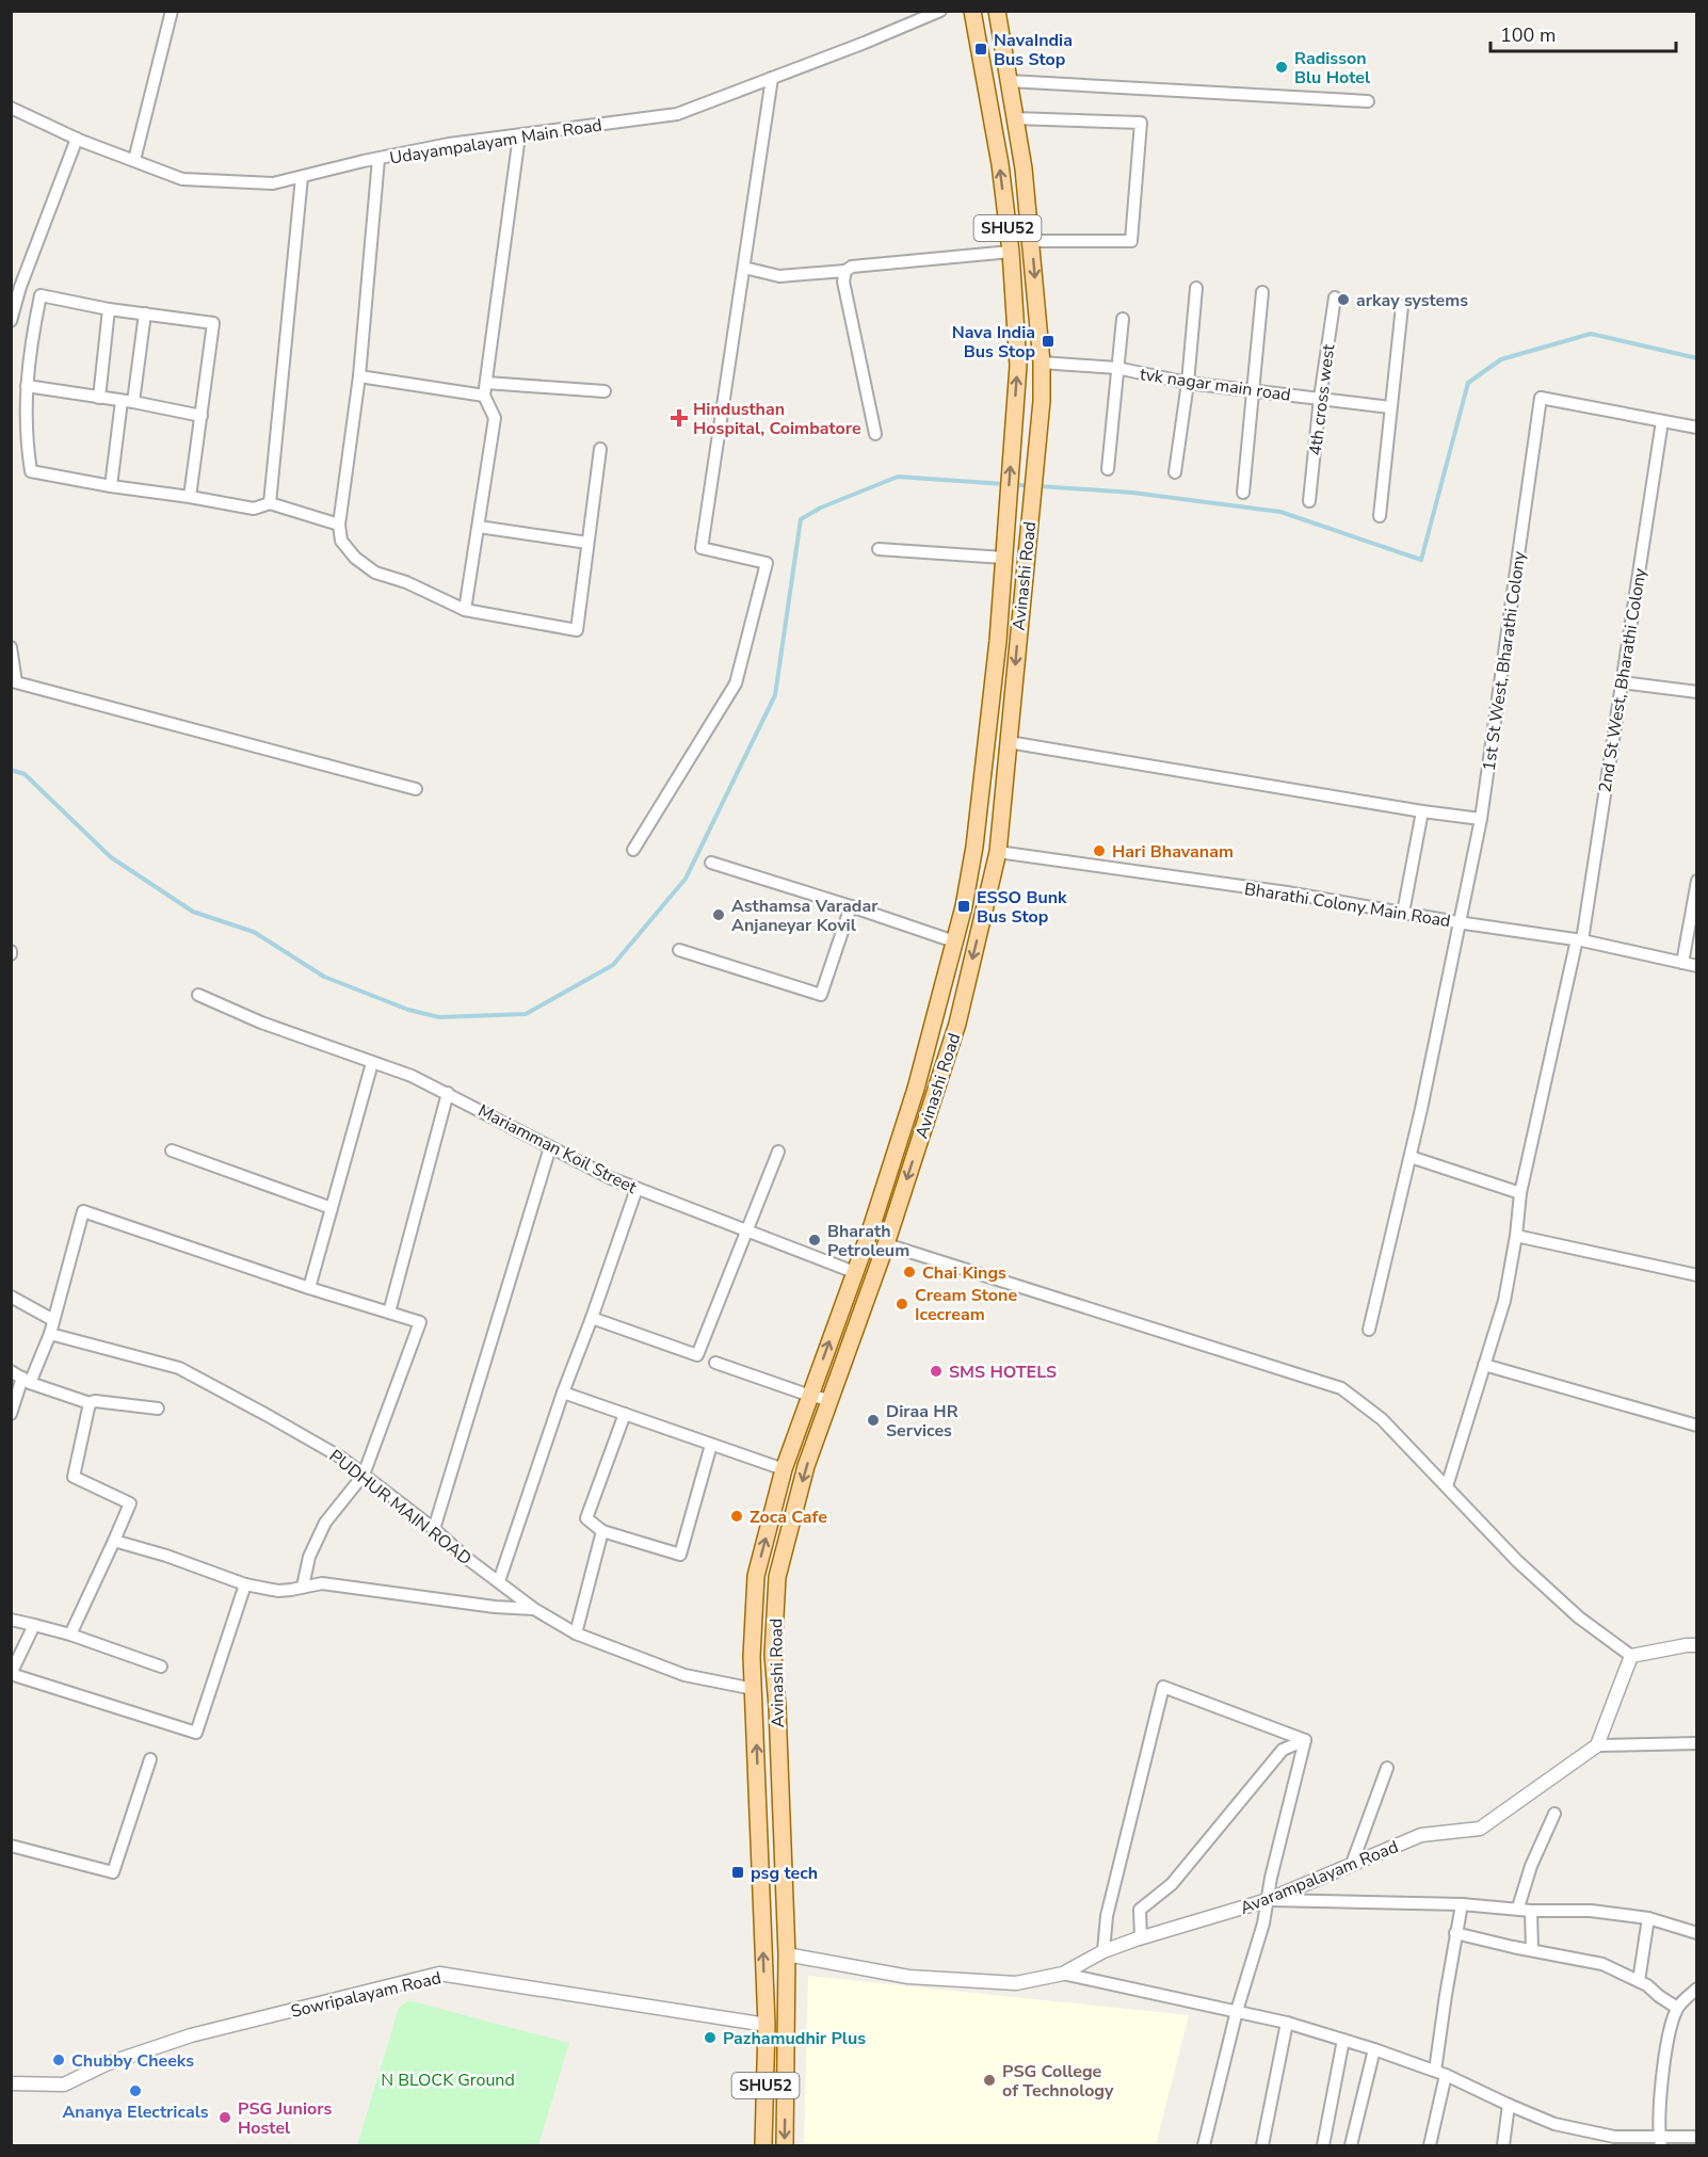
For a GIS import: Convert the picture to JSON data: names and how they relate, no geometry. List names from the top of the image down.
{
  "streets": {
    "main road": ["SHU52", "Avinashi Road"],
    "street": [
      "Udayampalayam Main Road",
      "tvk nagar main road",
      "4th cross west",
      "1st St West, Bharathi Colony",
      "2nd St West, Bharathi Colony",
      "Bharathi Colony Main Road",
      "Mariamman Koil Street",
      "PUDHUR MAIN ROAD",
      "Avarampalayam Road",
      "Sowripalayam Road"
    ]
  },
  "crossings": [
    ["SHU52", "Avinashi Road"],
    ["SHU52", "Sowripalayam Road"],
    ["tvk nagar main road", "4th cross west"],
    ["tvk nagar main road", "Avinashi Road"],
    ["Avinashi Road", "Bharathi Colony Main Road"],
    ["Avinashi Road", "Mariamman Koil Street"],
    ["Avinashi Road", "PUDHUR MAIN ROAD"],
    ["Avinashi Road", "Avarampalayam Road"],
    ["Avinashi Road", "Sowripalayam Road"],
    ["1st St West, Bharathi Colony", "2nd St West, Bharathi Colony"],
    ["1st St West, Bharathi Colony", "Bharathi Colony Main Road"],
    ["2nd St West, Bharathi Colony", "Bharathi Colony Main Road"]
  ],
  "parks": ["N BLOCK Ground"],
  "places": {
    "transit": [
      "NavaIndia Bus Stop",
      "Nava India Bus Stop",
      "ESSO Bunk Bus Stop",
      "psg tech"
    ],
    "other": [
      "Radisson Blu Hotel",
      "arkay systems",
      "Hari Bhavanam",
      "Asthamsa Varadar Anjaneyar Kovil",
      "Bharath Petroleum",
      "Chai Kings",
      "Cream Stone Icecream",
      "SMS HOTELS",
      "Diraa HR Services",
      "Zoca Cafe",
      "Pazhamudhir Plus",
      "Chubby Cheeks",
      "PSG College of Technology",
      "Ananya Electricals",
      "PSG Juniors Hostel"
    ],
    "health": ["Hindusthan Hospital, Coimbatore"]
  },
  "scale_bar": "100 m"
}
